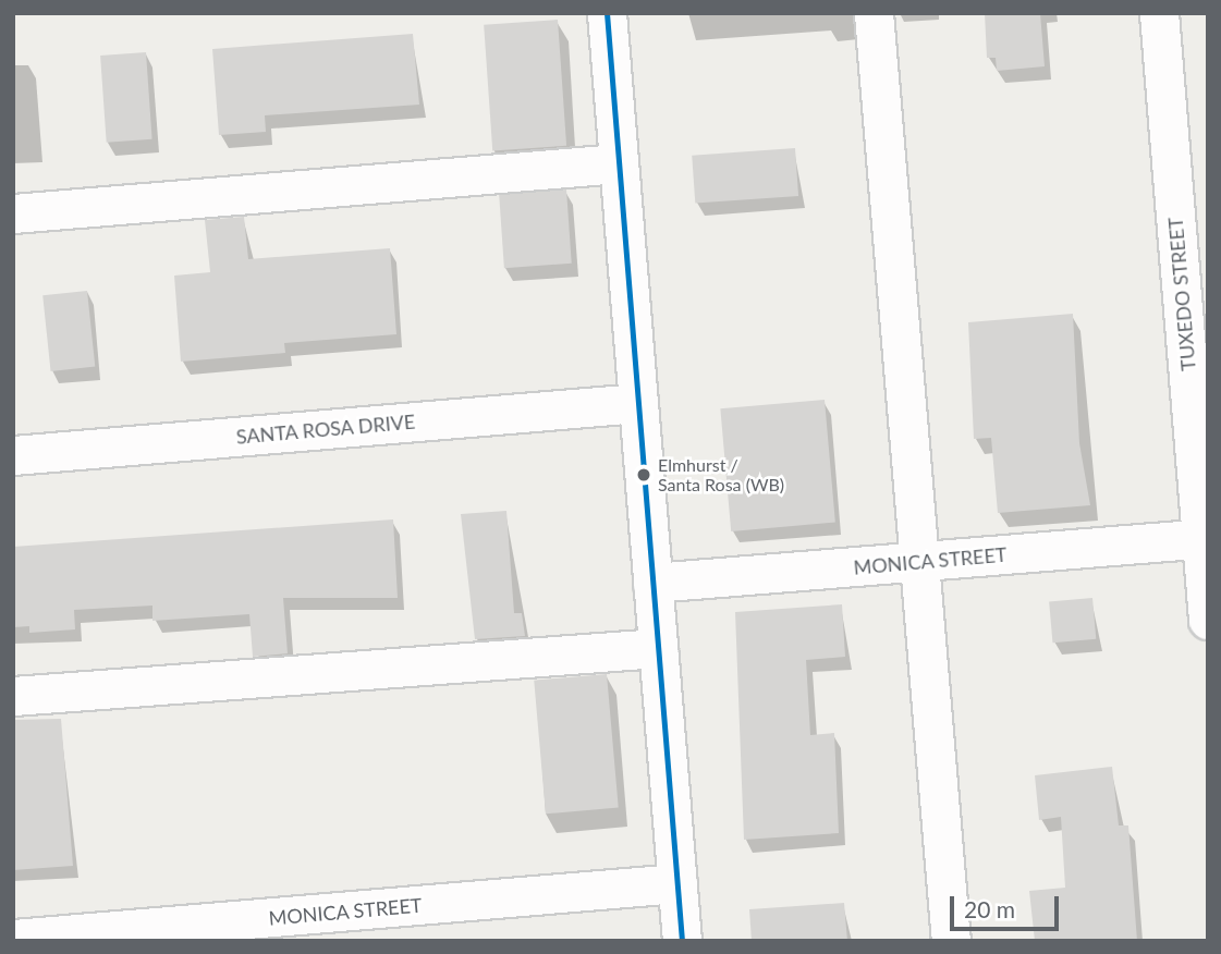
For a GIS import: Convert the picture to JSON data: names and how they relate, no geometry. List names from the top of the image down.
{
  "streets": {
    "street": ["TUXEDO STREET", "SANTA ROSA DRIVE", "MONICA STREET"]
  },
  "crossings": [
    ["TUXEDO STREET", "MONICA STREET"]
  ],
  "places": ["Elmhurst / Santa Rosa (WB)"],
  "scale_bar": "20 m"
}
